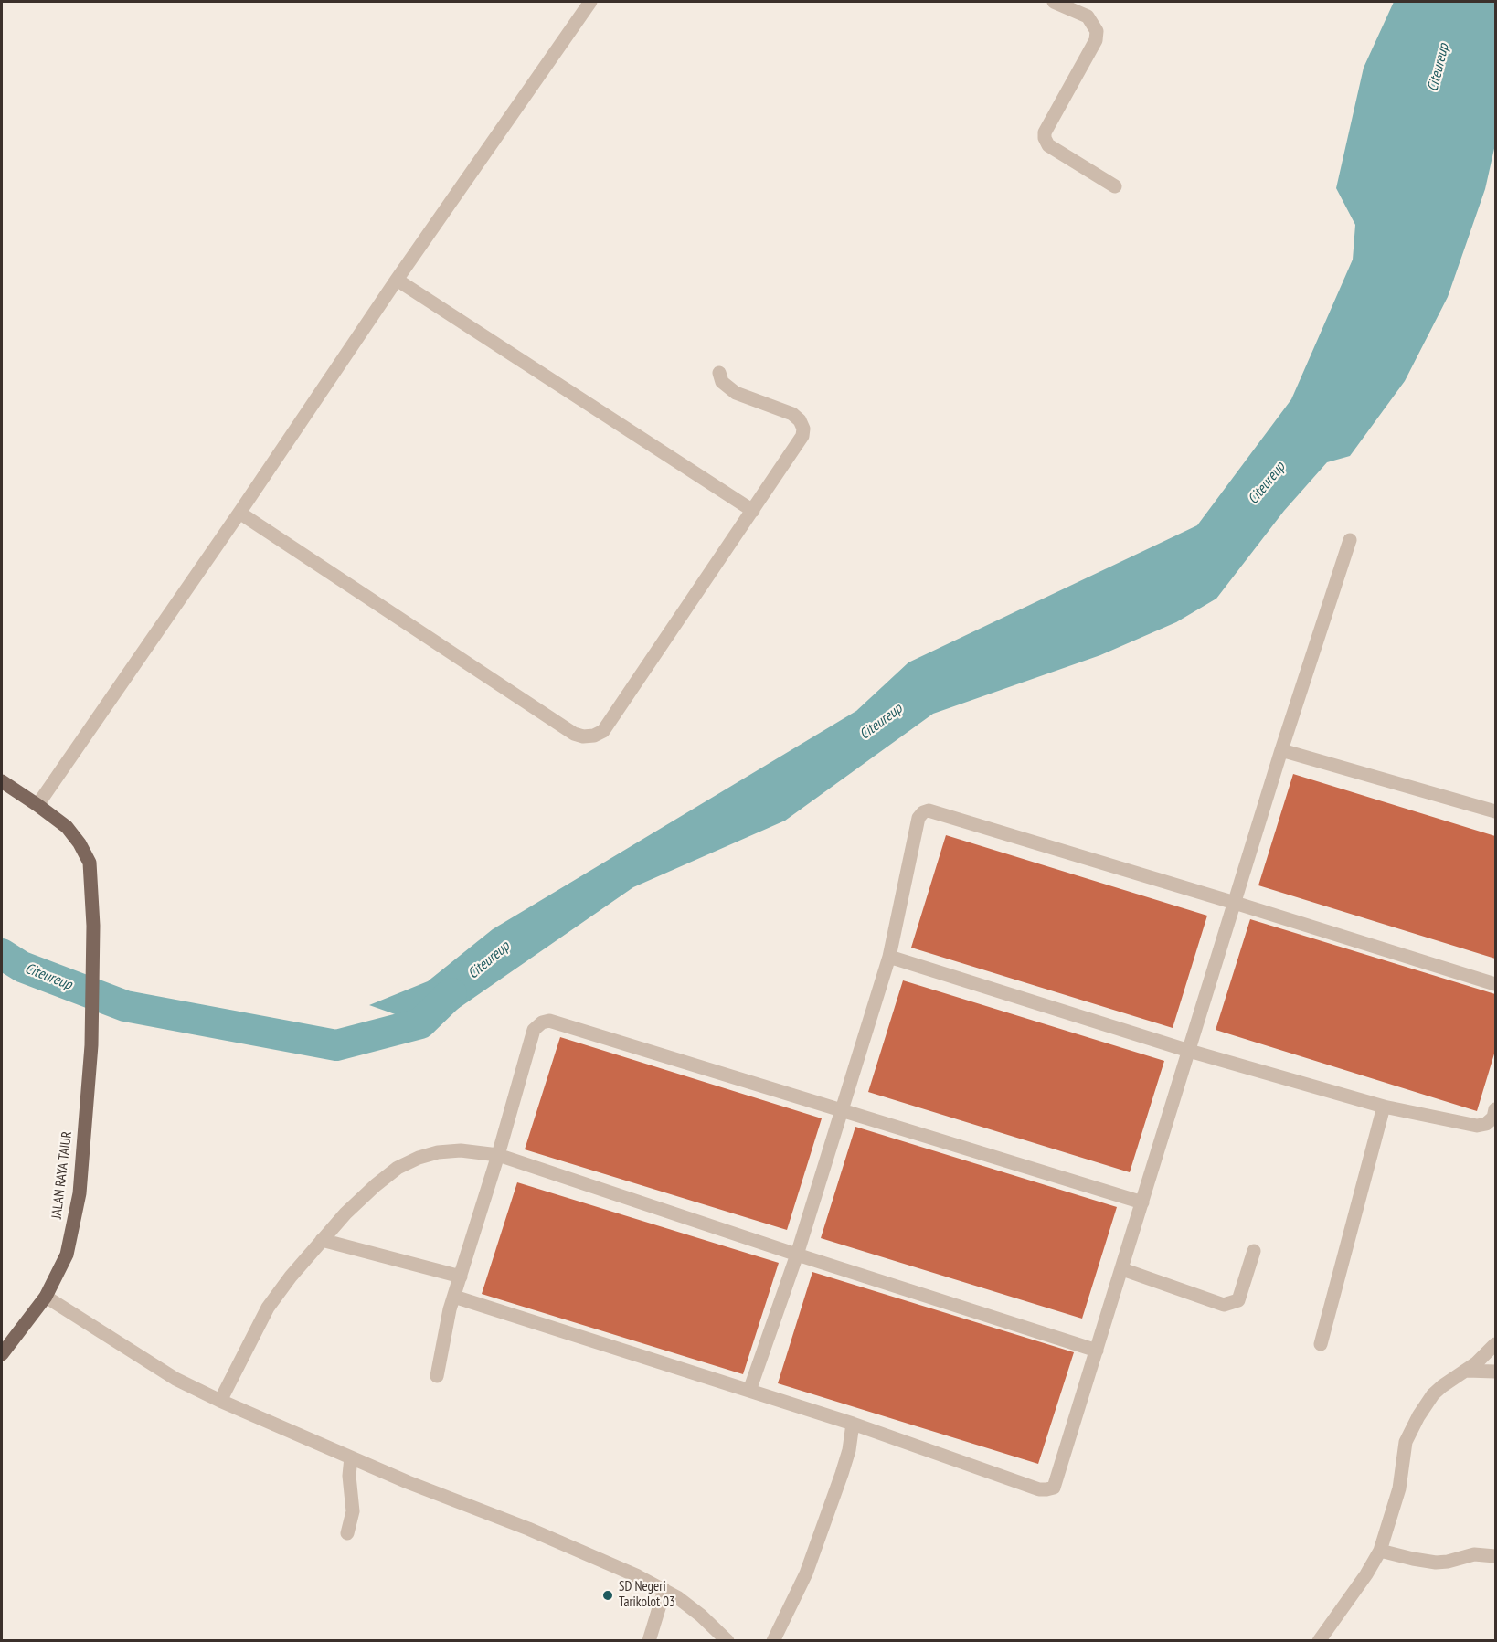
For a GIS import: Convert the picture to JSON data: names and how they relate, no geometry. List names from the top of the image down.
{
  "streets": {
    "main road": ["JALAN RAYA TAJUR"]
  },
  "water": ["Citeureup"],
  "places": ["SD Negeri Tarikolot 03"]
}
